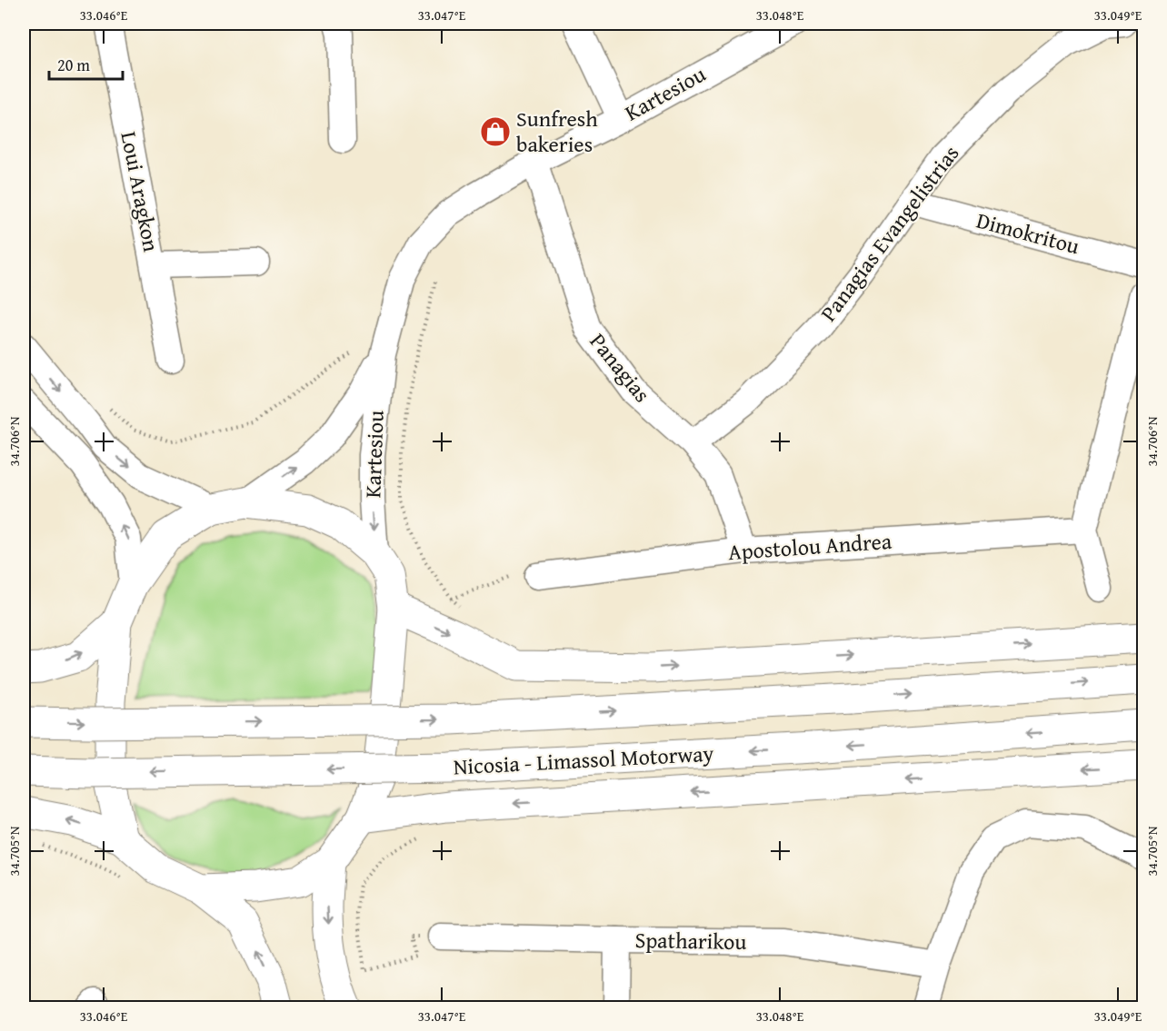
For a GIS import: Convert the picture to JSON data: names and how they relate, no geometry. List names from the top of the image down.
{
  "streets": {
    "main road": ["Nicosia - Limassol Motorway"],
    "street": [
      "Kartesiou",
      "Loui Aragkon",
      "Panagias Evangelistrias",
      "Dimokritou",
      "Panagias",
      "Apostolou Andrea",
      "Spatharikou"
    ]
  },
  "crossings": [
    ["Kartesiou", "Panagias"],
    ["Panagias Evangelistrias", "Dimokritou"],
    ["Panagias Evangelistrias", "Panagias"],
    ["Panagias", "Apostolou Andrea"]
  ],
  "places": {
    "shop": ["Sunfresh bakeries"]
  },
  "scale_bar": "20 m",
  "coordinates": [
    "33.046°E",
    "33.047°E",
    "33.048°E",
    "33.049°E",
    "34.706°N",
    "34.705°N"
  ]
}
